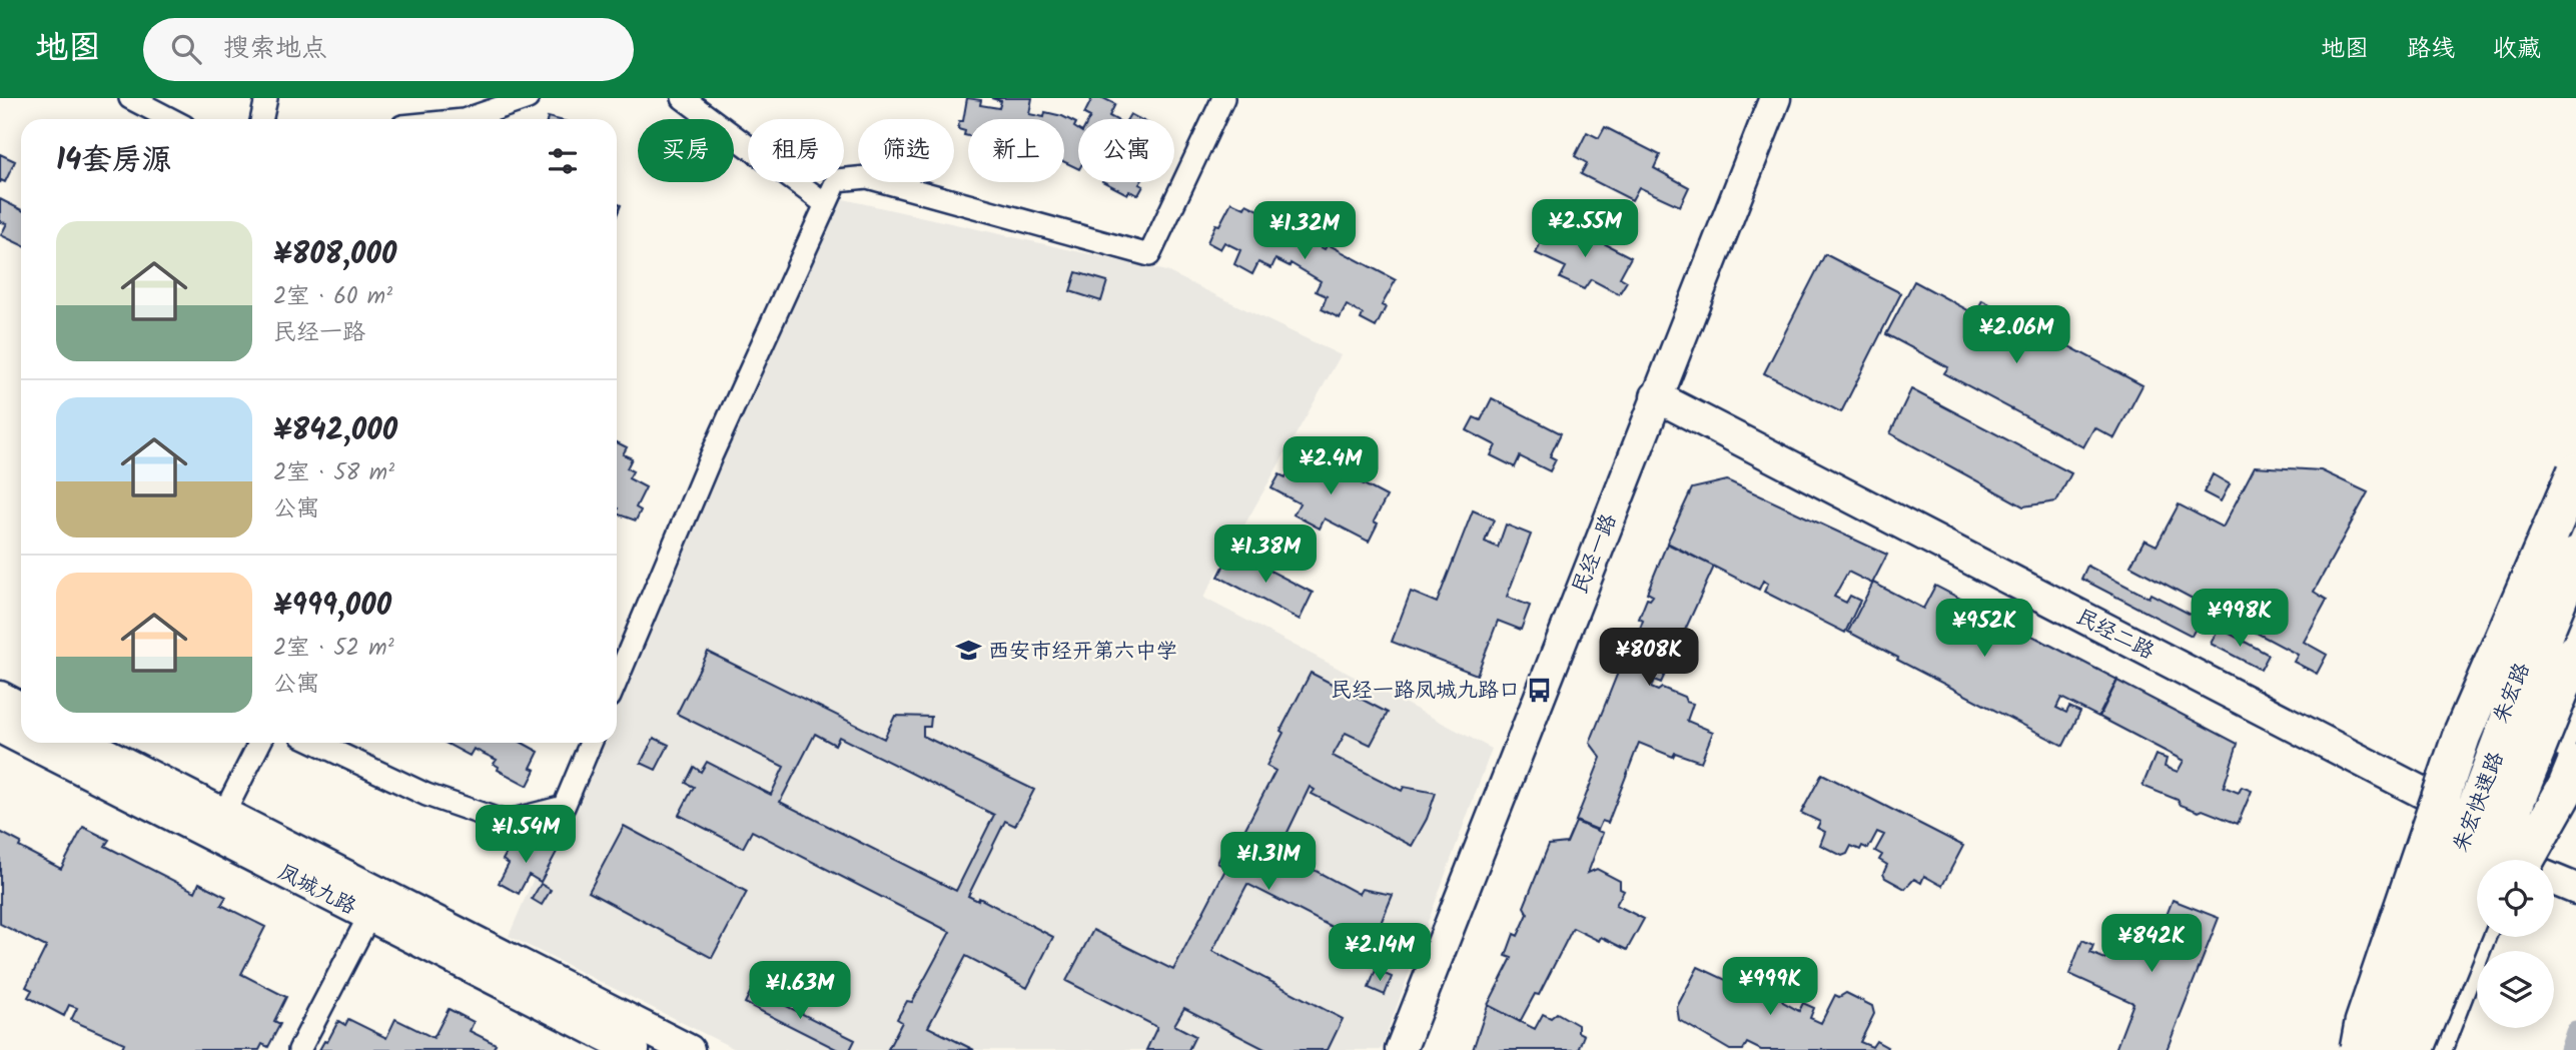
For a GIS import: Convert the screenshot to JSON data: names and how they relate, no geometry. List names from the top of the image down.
{
  "streets": {
    "highway": ["朱宏快速路"],
    "street": [
      "民经一路",
      "民经二路",
      "朱宏路",
      "凤城九路"
    ]
  },
  "crossings": [
    ["民经一路", "民经二路"],
    ["民经二路", "朱宏路"]
  ],
  "places": {
    "school or university": ["西安市经开第六中学"],
    "bus stop": ["民经一路凤城九路口"]
  },
  "page": {
    "header": "地图",
    "search": "搜索地点",
    "nav": ["地图", "路线", "收藏"],
    "chip": [
      "买房",
      "租房",
      "筛选",
      "新上",
      "公寓"
    ],
    "heading": "14套房源",
    "price": [
      "¥2.55M",
      "¥1.32M",
      "¥2.06M",
      "¥2.4M",
      "¥1.38M",
      "¥998K",
      "¥952K",
      "¥808K",
      "¥1.54M",
      "¥1.31M",
      "¥842K",
      "¥2.14M",
      "¥999K",
      "¥1.63M"
    ],
    "list": [
      {
        "name": "¥808,000",
        "note": "2室 · 60 m² · 民经一路"
      },
      {
        "name": "¥842,000",
        "note": "2室 · 58 m² · 公寓"
      },
      {
        "name": "¥999,000",
        "note": "2室 · 52 m² · 公寓"
      }
    ]
  }
}
